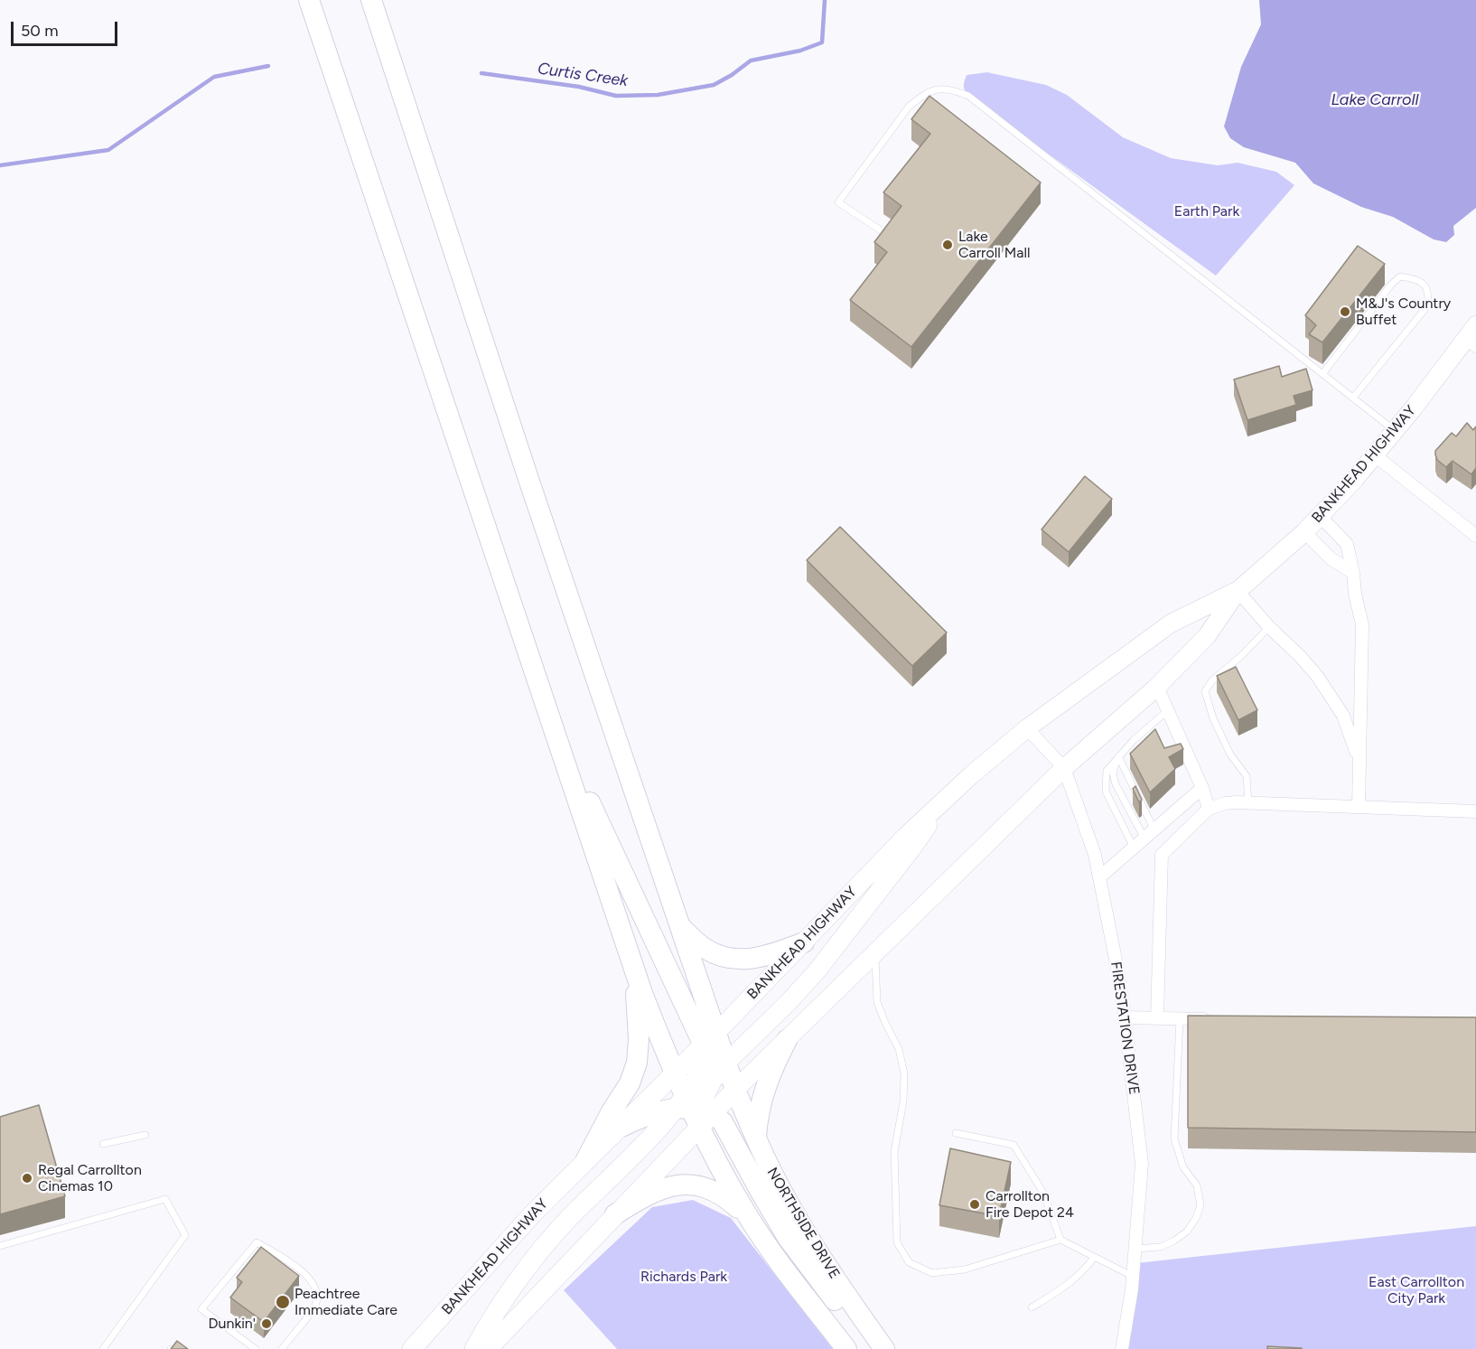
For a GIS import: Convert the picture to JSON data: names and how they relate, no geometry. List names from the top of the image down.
{
  "streets": {
    "highway": ["NORTHSIDE DRIVE"],
    "main road": ["BANKHEAD HIGHWAY"],
    "street": ["FIRESTATION DRIVE"]
  },
  "crossings": [
    ["BANKHEAD HIGHWAY", "FIRESTATION DRIVE"],
    ["BANKHEAD HIGHWAY", "NORTHSIDE DRIVE"]
  ],
  "water": ["Curtis Creek", "Lake Carroll"],
  "parks": ["Earth Park", "Richards Park", "East Carrollton City Park"],
  "places": [
    "Lake Carroll Mall",
    "M&J's Country Buffet",
    "Regal Carrollton Cinemas 10",
    "Carrollton Fire Depot 24",
    "Peachtree Immediate Care",
    "Dunkin'"
  ],
  "scale_bar": "50 m"
}
